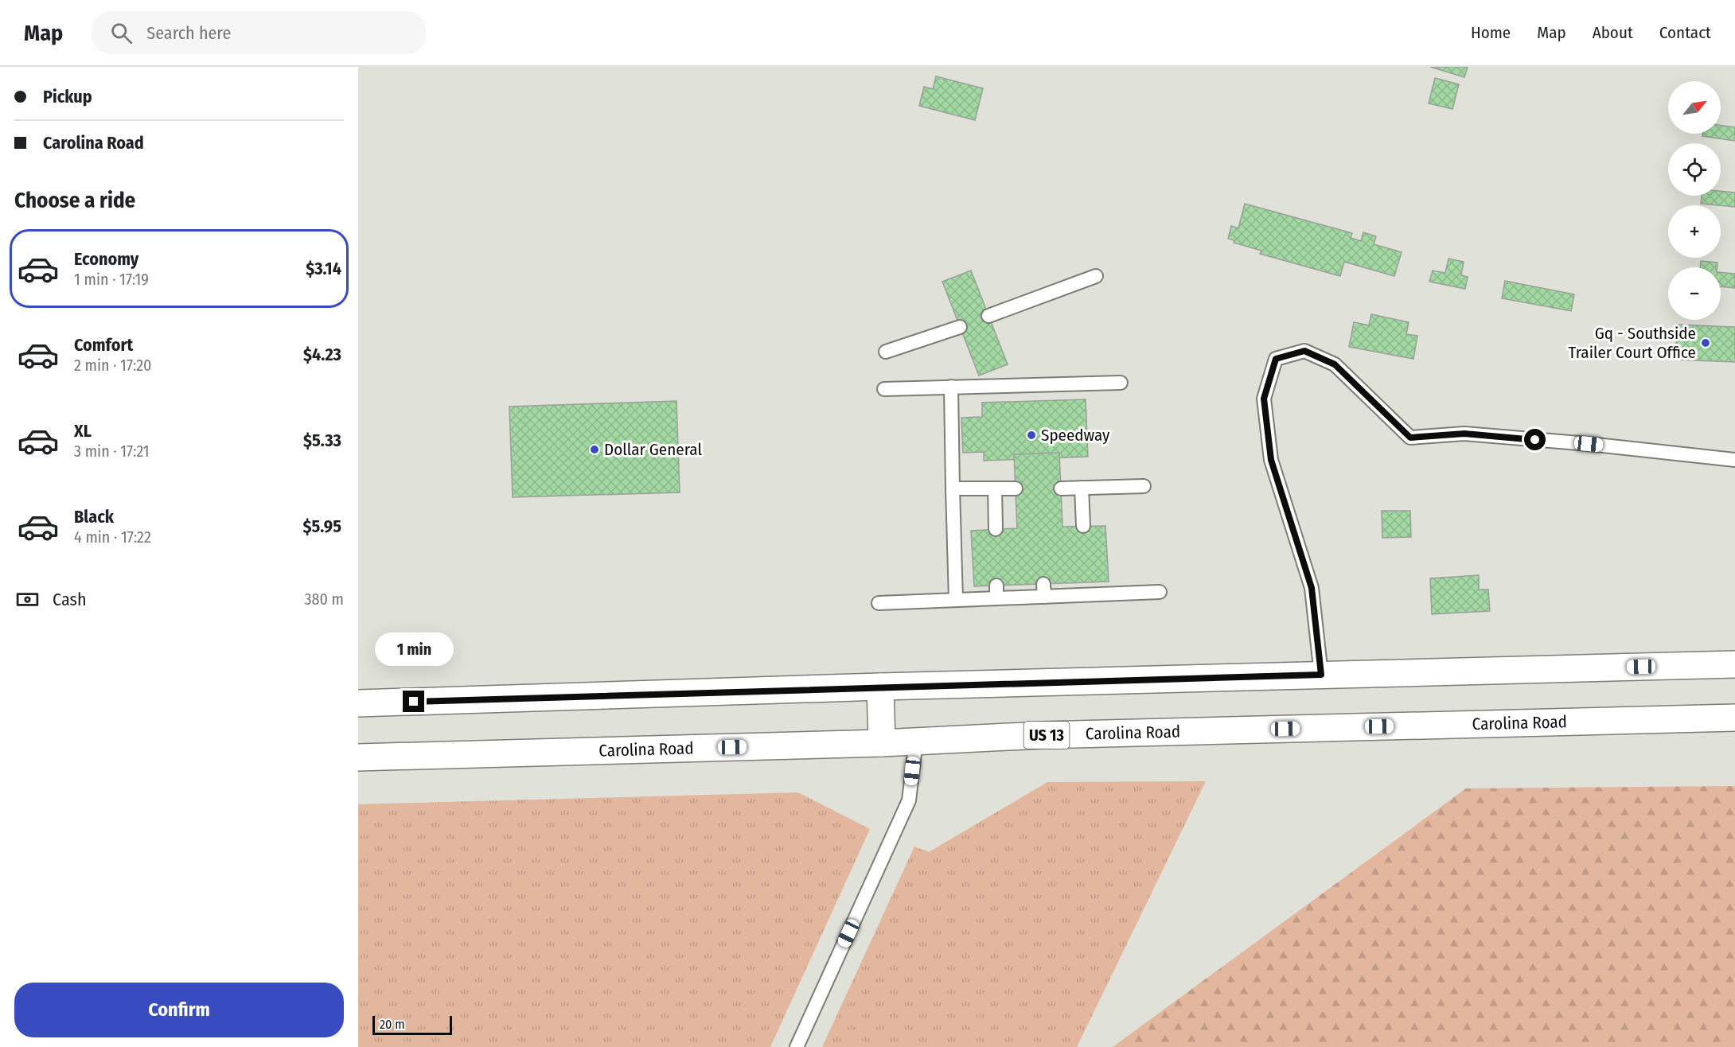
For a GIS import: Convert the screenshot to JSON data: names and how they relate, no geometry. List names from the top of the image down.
{
  "streets": {
    "highway": ["Carolina Road", "US 13"]
  },
  "places": ["Gq - Southside Trailer Court Office", "Speedway", "Dollar General"],
  "scale_bar": "20 m",
  "north": "top right",
  "page": {
    "header": "Map",
    "search": "Search here",
    "nav": [
      "Home",
      "Map",
      "About",
      "Contact"
    ],
    "banner": ["Pickup", "Carolina Road"],
    "map_buttons": ["+", "−"],
    "heading": "Choose a ride",
    "list": [
      {
        "name": "Economy",
        "note": "1 min · 17:19",
        "value": "$3.14"
      },
      {
        "name": "Comfort",
        "note": "2 min · 17:20",
        "value": "$4.23"
      },
      {
        "name": "XL",
        "note": "3 min · 17:21",
        "value": "$5.33"
      },
      {
        "name": "Black",
        "note": "4 min · 17:22",
        "value": "$5.95"
      }
    ],
    "pay": ["Cash", "380 m"],
    "bubble": "1 min",
    "buttons": "Confirm",
    "scale": "20 m"
  }
}
